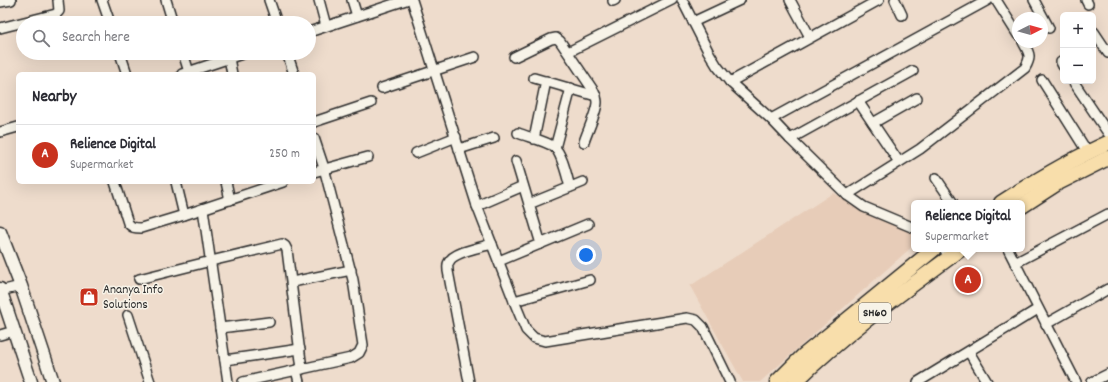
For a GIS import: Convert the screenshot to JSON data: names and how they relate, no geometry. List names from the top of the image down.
{
  "streets": {
    "main road": ["SH60"]
  },
  "places": {
    "shop": ["Ananya Info Solutions"]
  },
  "north": "right",
  "page": {
    "map_buttons": ["+", "−"],
    "search": "Search here",
    "heading": "Nearby",
    "list": [
      {
        "mark": "A",
        "name": "Relience Digital",
        "note": "Supermarket",
        "value": "250 m"
      }
    ],
    "popup": ["Relience Digital", "Supermarket"],
    "pins": "A"
  }
}
